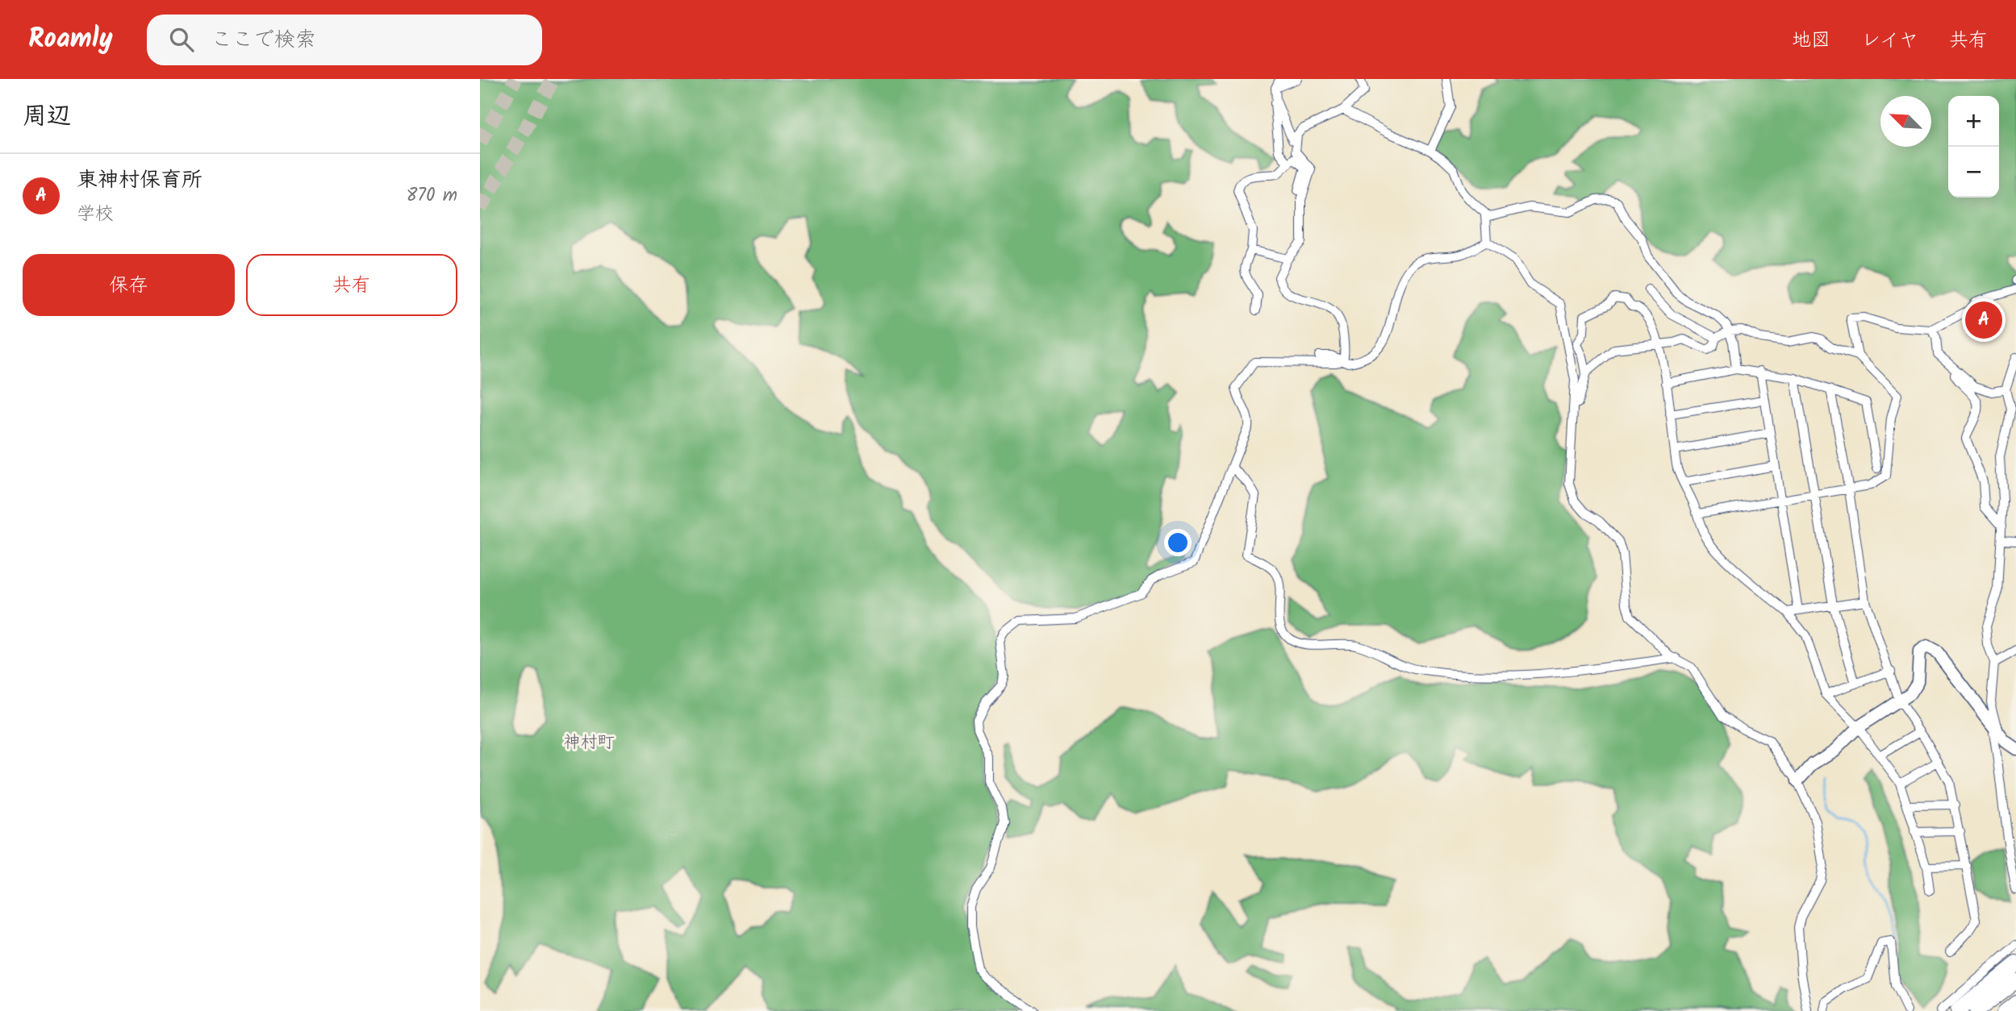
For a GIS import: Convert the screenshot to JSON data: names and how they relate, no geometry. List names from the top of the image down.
{
  "districts": ["神村町"],
  "north": "top left",
  "page": {
    "header": "Roamly",
    "search": "ここで検索",
    "nav": ["地図", "レイヤ", "共有"],
    "heading": "周辺",
    "map_buttons": ["+", "−"],
    "list": [
      {
        "mark": "A",
        "name": "東神村保育所",
        "note": "学校",
        "value": "870 m"
      }
    ],
    "buttons": ["保存", "共有"],
    "pins": "A"
  }
}
